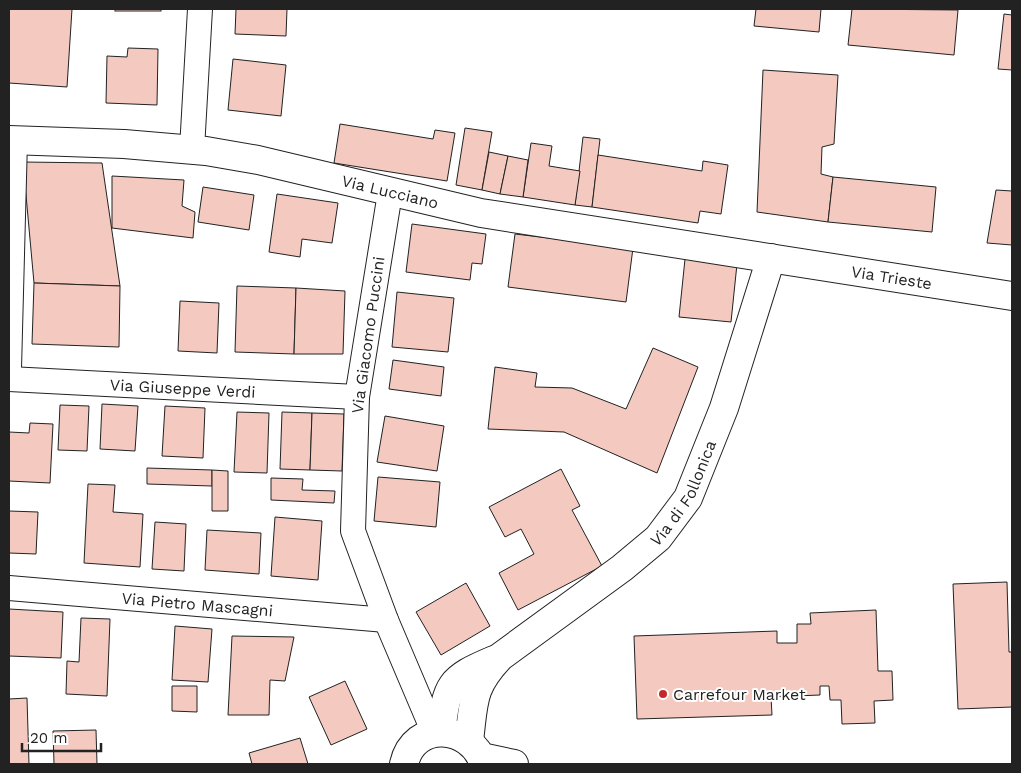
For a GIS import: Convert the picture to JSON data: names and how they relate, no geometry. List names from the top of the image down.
{
  "streets": {
    "street": [
      "Via Lucciano",
      "Via Trieste",
      "Via Giacomo Puccini",
      "Via Giuseppe Verdi",
      "Via di Follonica",
      "Via Pietro Mascagni"
    ]
  },
  "crossings": [
    ["Via Lucciano", "Via Trieste"],
    ["Via Lucciano", "Via Giacomo Puccini"],
    ["Via Lucciano", "Via di Follonica"],
    ["Via Trieste", "Via di Follonica"],
    ["Via Giacomo Puccini", "Via Giuseppe Verdi"],
    ["Via Giacomo Puccini", "Via di Follonica"],
    ["Via Giacomo Puccini", "Via Pietro Mascagni"]
  ],
  "places": ["Carrefour Market"],
  "scale_bar": "20 m"
}
